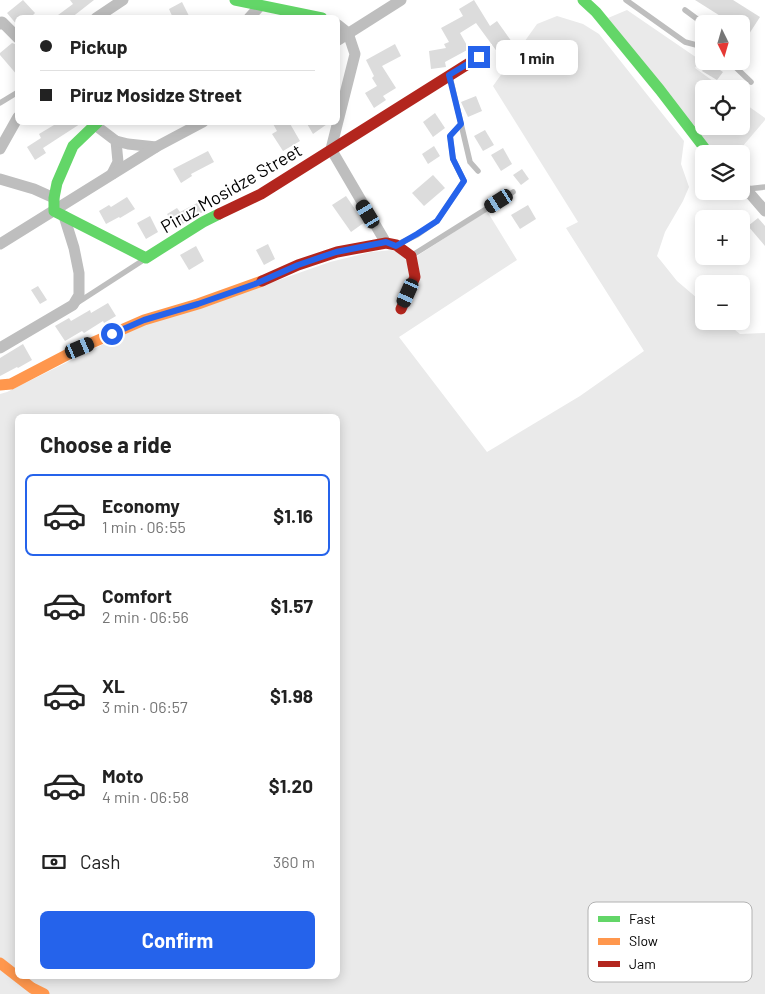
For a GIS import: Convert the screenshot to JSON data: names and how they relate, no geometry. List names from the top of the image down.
{
  "streets": {
    "street": ["Piruz Mosidze Street"]
  },
  "legend": ["Fast", "Slow", "Jam"],
  "north": "bottom",
  "page": {
    "map_buttons": ["+", "−"],
    "banner": ["Pickup", "Piruz Mosidze Street"],
    "bubble": "1 min",
    "heading": "Choose a ride",
    "list": [
      {
        "name": "Economy",
        "note": "1 min · 06:55",
        "value": "$1.16"
      },
      {
        "name": "Comfort",
        "note": "2 min · 06:56",
        "value": "$1.57"
      },
      {
        "name": "XL",
        "note": "3 min · 06:57",
        "value": "$1.98"
      },
      {
        "name": "Moto",
        "note": "4 min · 06:58",
        "value": "$1.20"
      }
    ],
    "pay": ["Cash", "360 m"],
    "buttons": "Confirm"
  }
}
